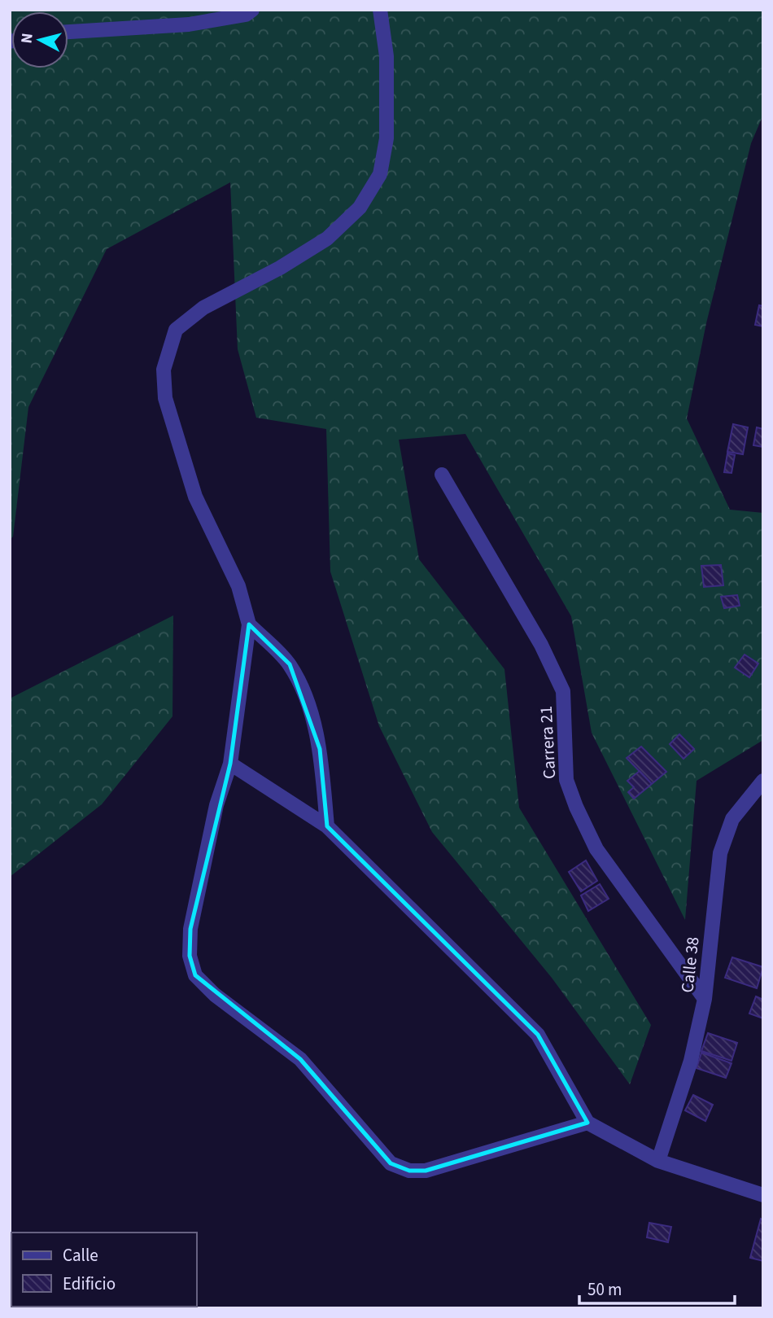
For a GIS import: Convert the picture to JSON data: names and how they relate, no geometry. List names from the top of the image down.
{
  "streets": {
    "street": ["Carrera 21", "Calle 38"]
  },
  "crossings": [
    ["Carrera 21", "Calle 38"]
  ],
  "legend": ["Calle", "Edificio"],
  "scale_bar": "50 m",
  "north": "left"
}
